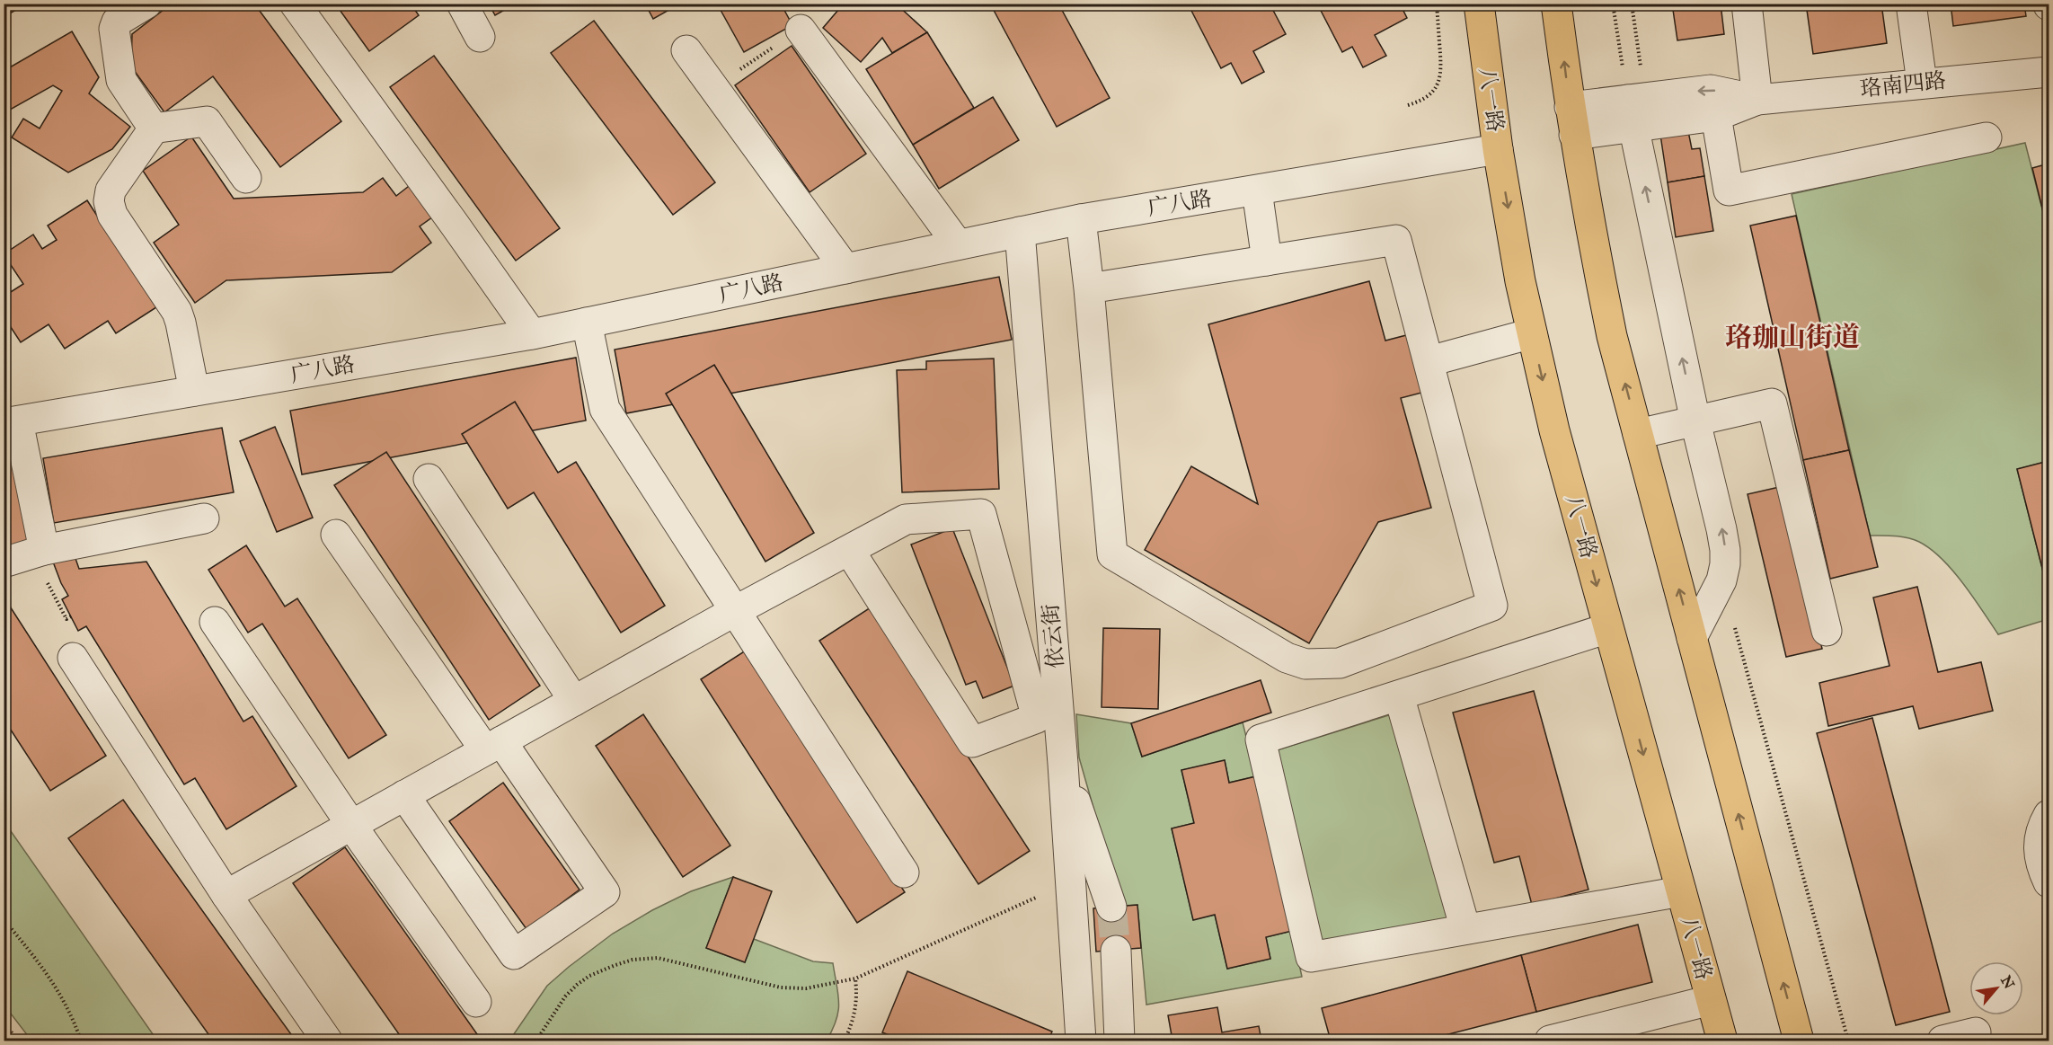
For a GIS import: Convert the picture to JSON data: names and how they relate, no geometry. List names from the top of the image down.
{
  "streets": {
    "main road": ["八一路"],
    "street": ["珞南四路", "广八路", "依云街"]
  },
  "crossings": [
    ["八一路", "广八路"],
    ["广八路", "依云街"]
  ],
  "districts": ["珞珈山街道"],
  "north": "top right"
}
